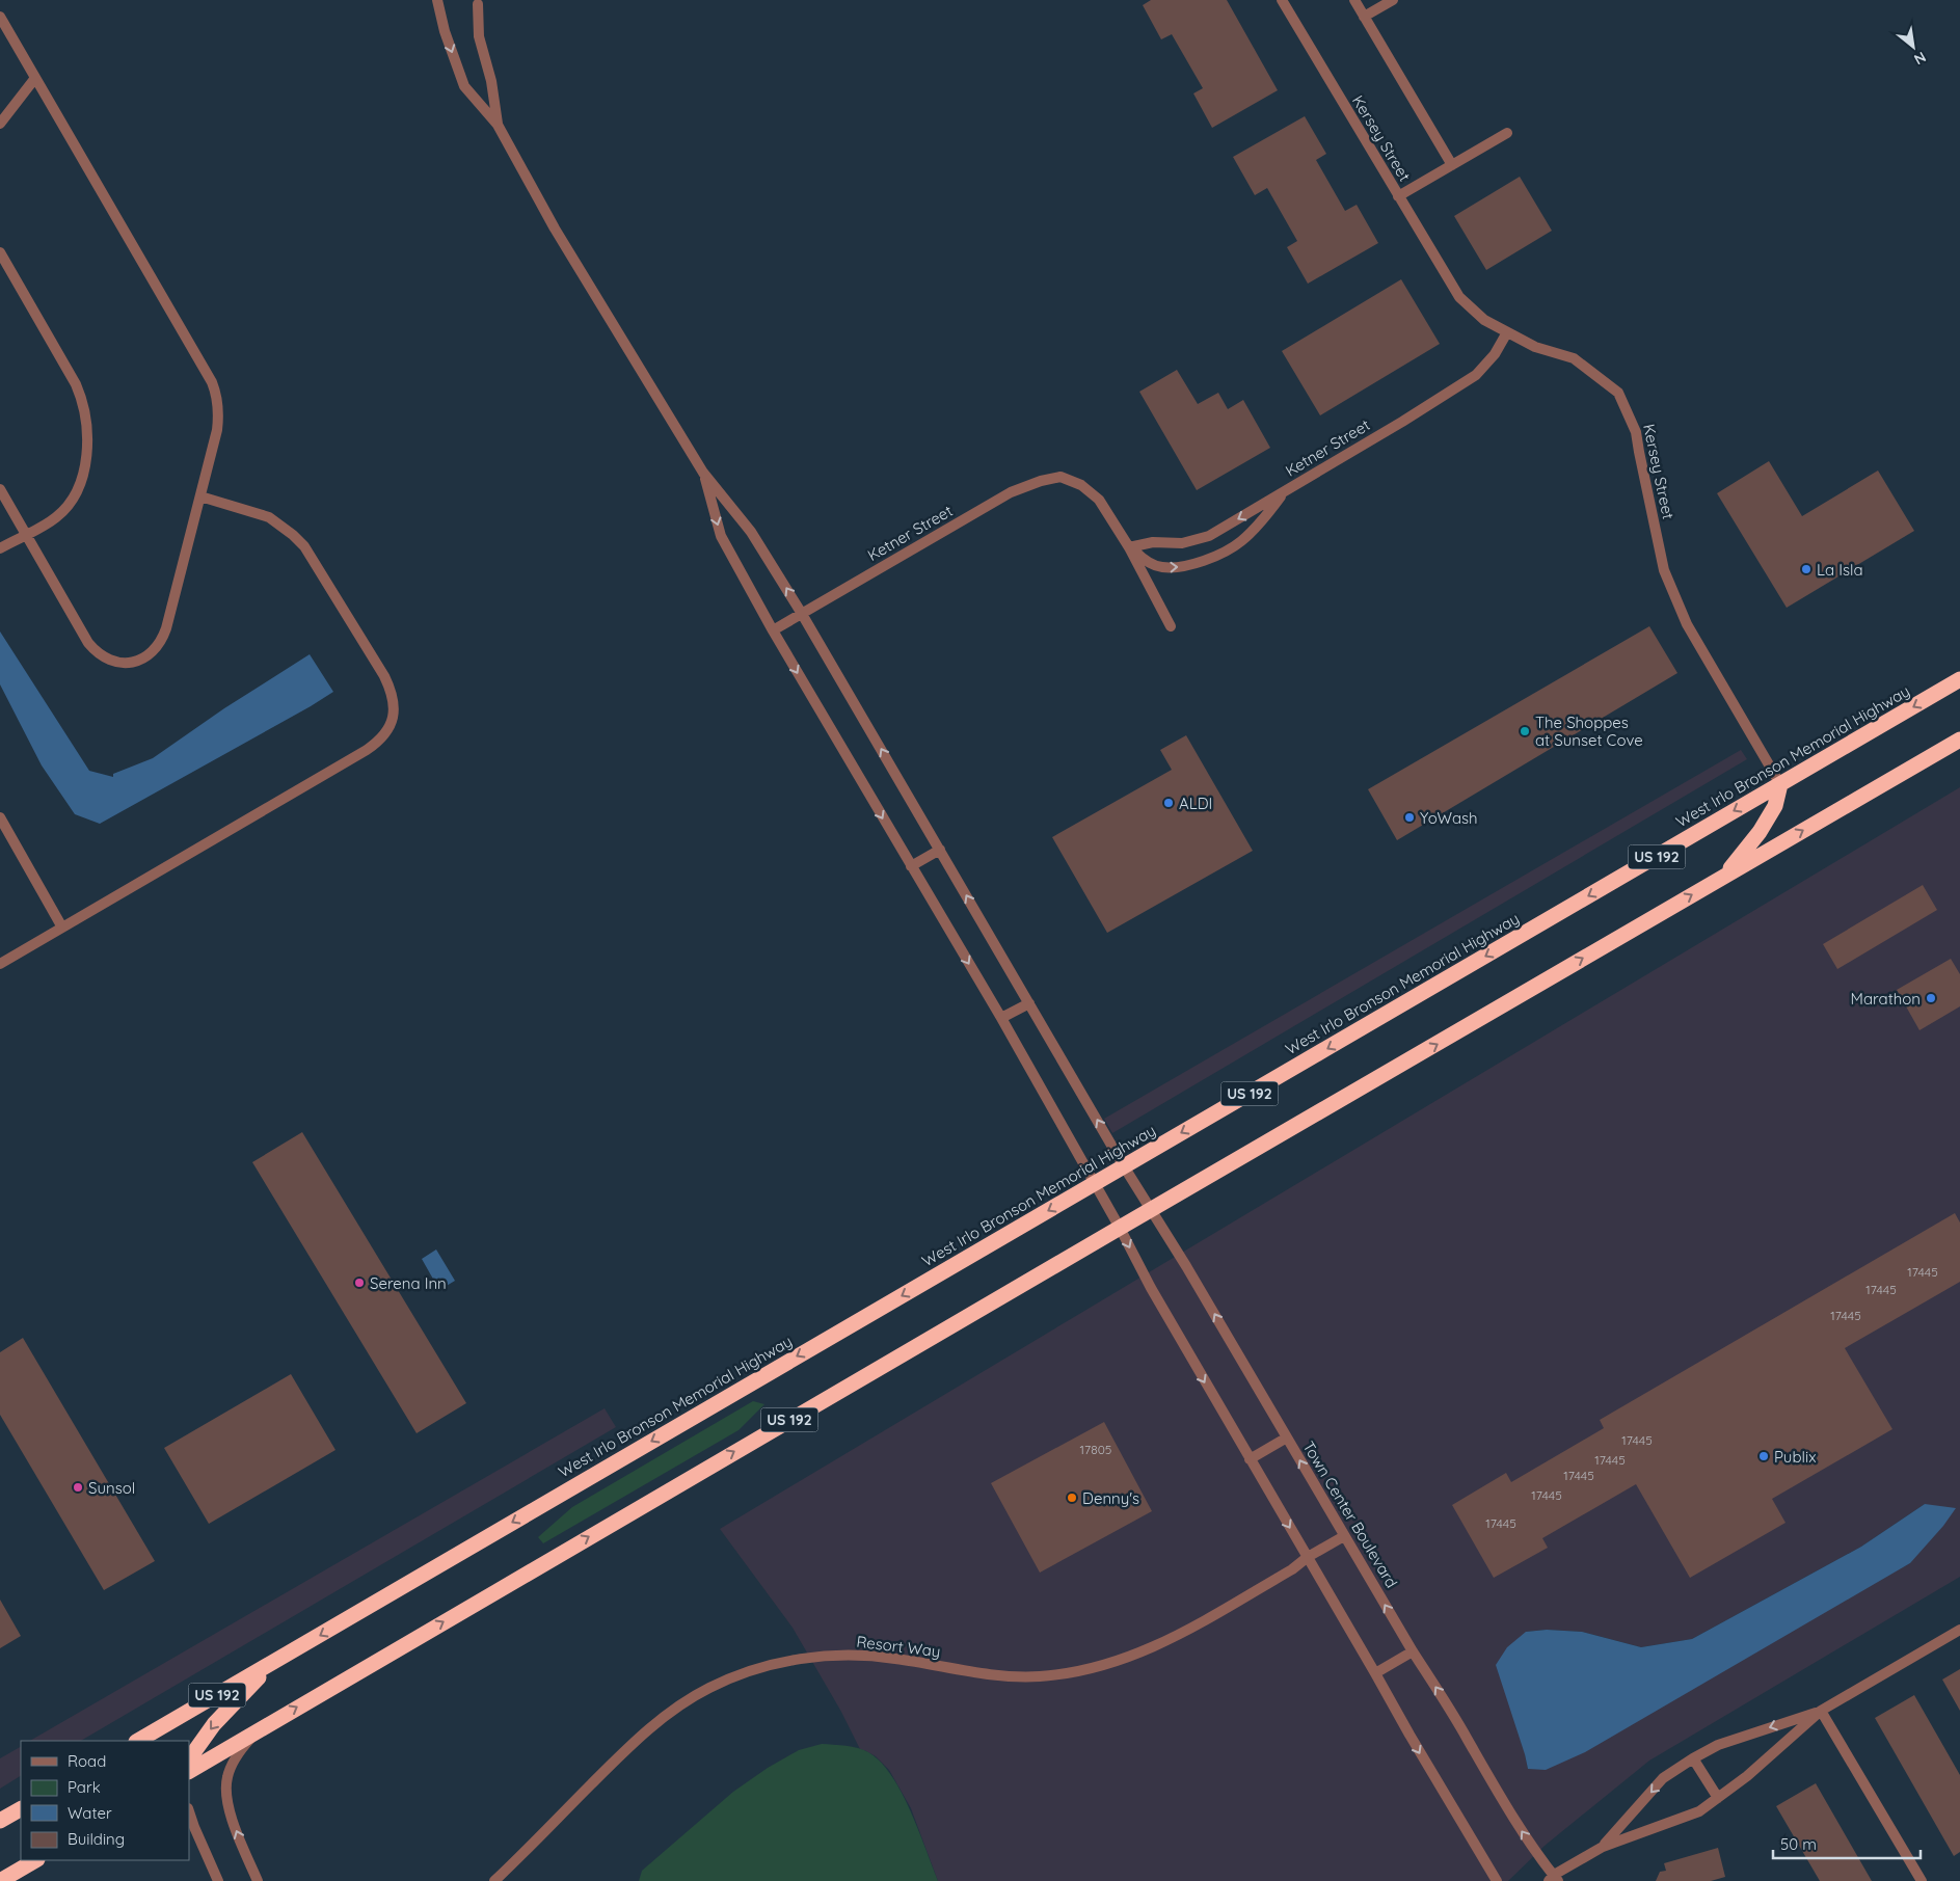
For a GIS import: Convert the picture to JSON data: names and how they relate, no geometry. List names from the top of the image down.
{
  "streets": {
    "highway": ["West Irlo Bronson Memorial Highway", "US 192"],
    "street": [
      "Kersey Street",
      "Ketner Street",
      "Town Center Boulevard",
      "Resort Way"
    ]
  },
  "crossings": [
    ["Kersey Street", "Ketner Street"],
    ["Kersey Street", "West Irlo Bronson Memorial Highway"],
    ["Ketner Street", "Town Center Boulevard"],
    ["West Irlo Bronson Memorial Highway", "Town Center Boulevard"],
    ["US 192", "Town Center Boulevard"],
    ["Town Center Boulevard", "Resort Way"]
  ],
  "places": [
    "La Isla",
    "The Shoppes at Sunset Cove",
    "ALDI",
    "YoWash",
    "Marathon",
    "Serena Inn",
    "Publix",
    "Sunsol",
    "Denny's"
  ],
  "house_numbers": [
    "17445",
    "17445",
    "17445",
    "17445",
    "17805",
    "17445",
    "17445",
    "17445",
    "17445"
  ],
  "legend": [
    "Road",
    "Park",
    "Water",
    "Building"
  ],
  "scale_bar": "50 m",
  "north": "bottom right"
}
